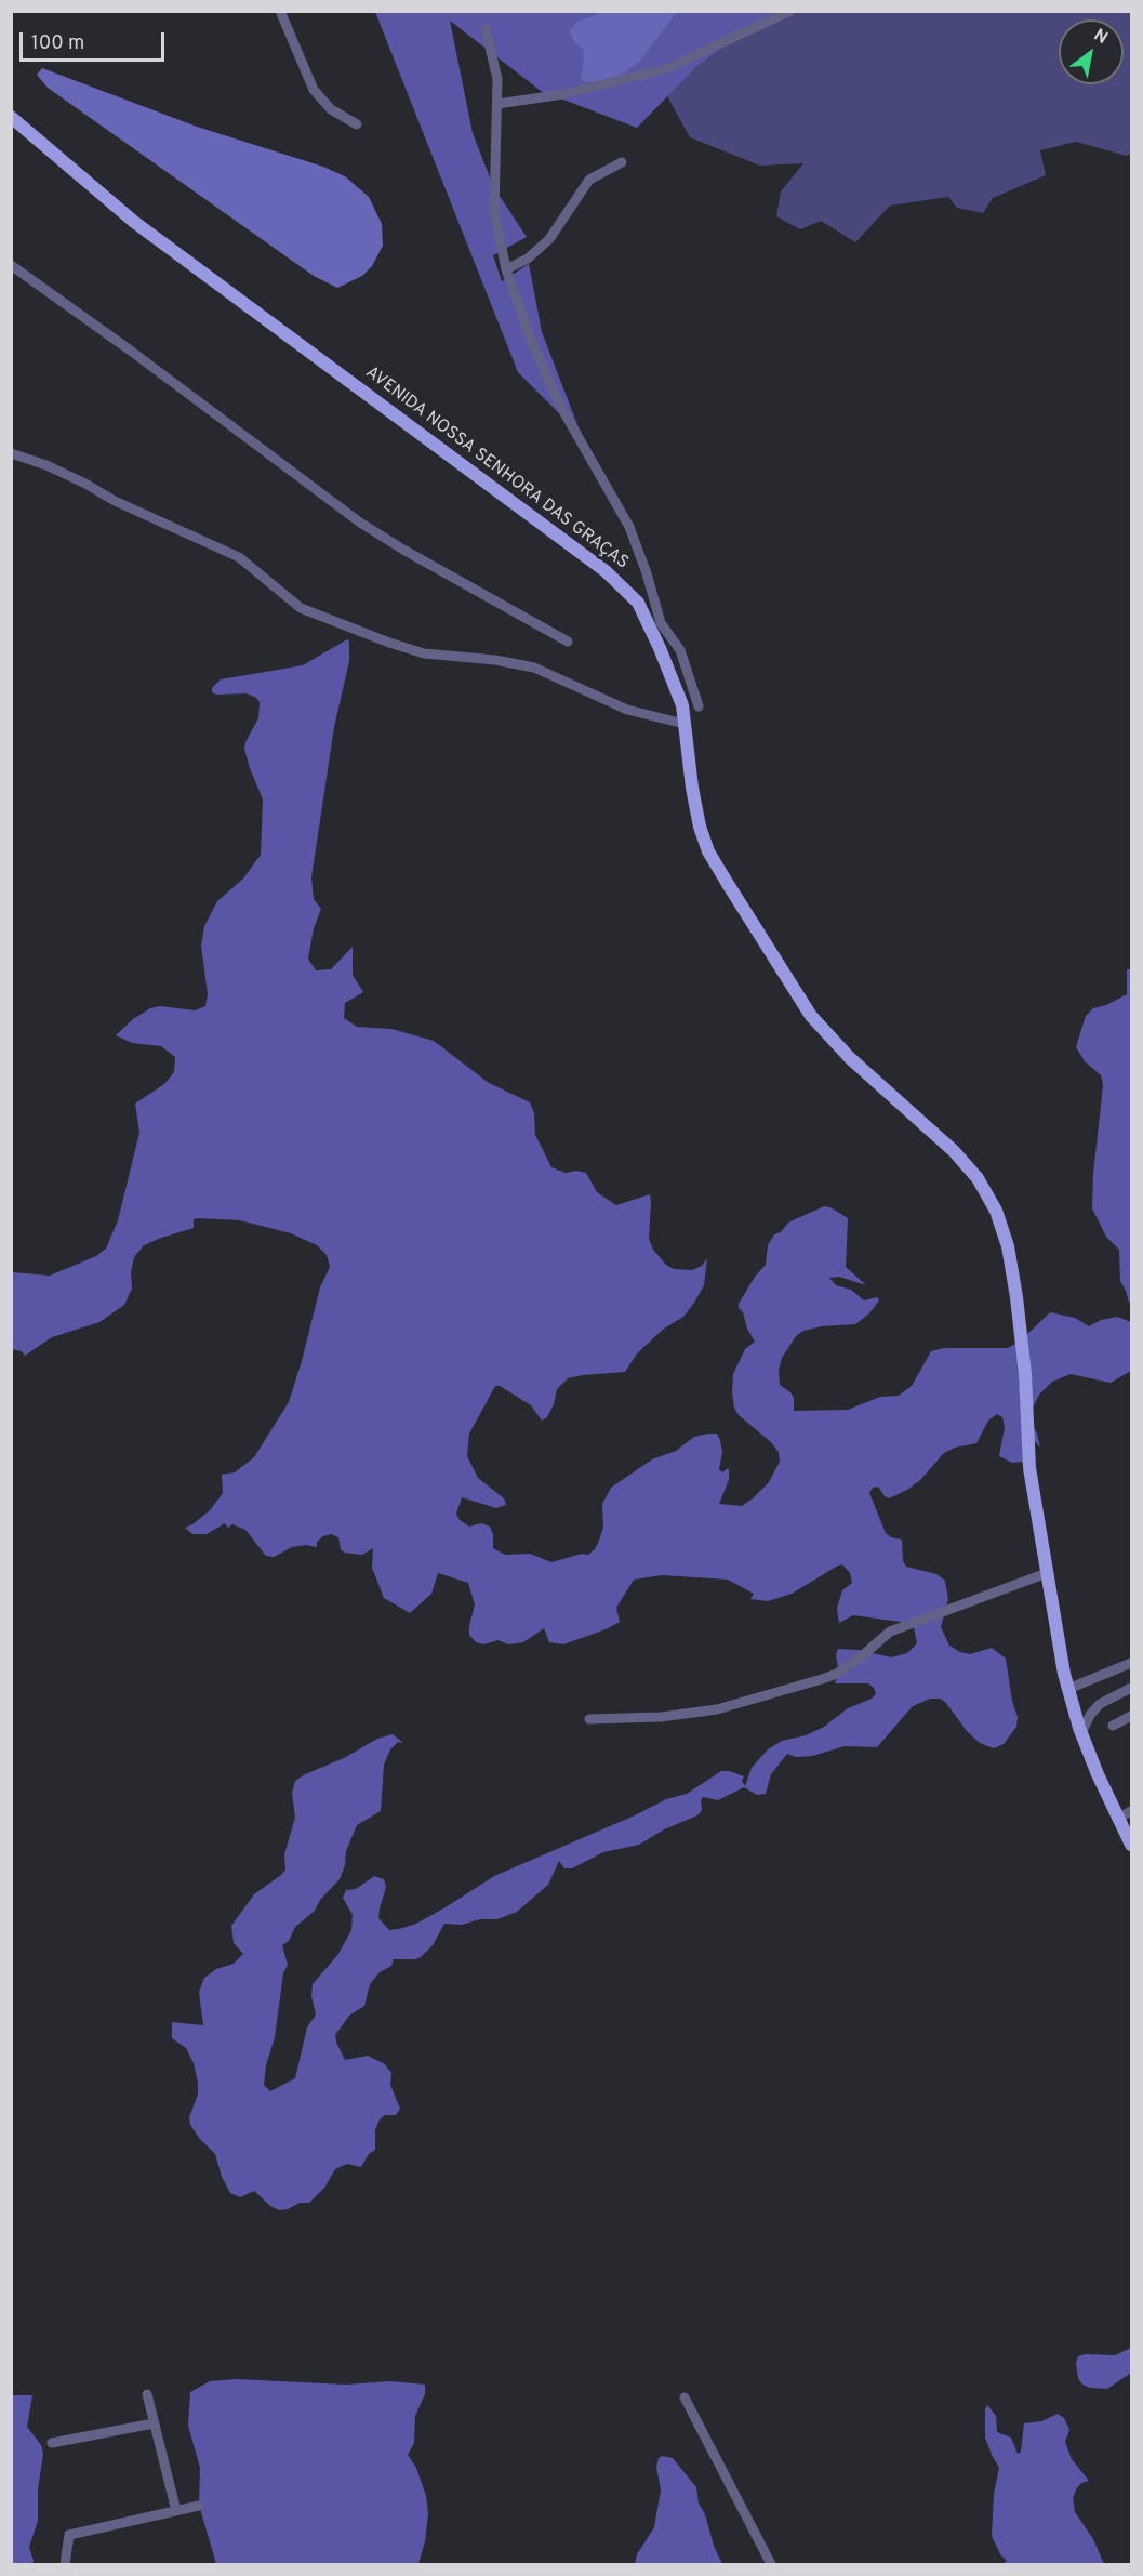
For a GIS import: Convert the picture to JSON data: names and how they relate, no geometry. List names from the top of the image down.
{
  "streets": {
    "main road": ["AVENIDA NOSSA SENHORA DAS GRAÇAS"]
  },
  "scale_bar": "100 m",
  "north": "top right"
}
